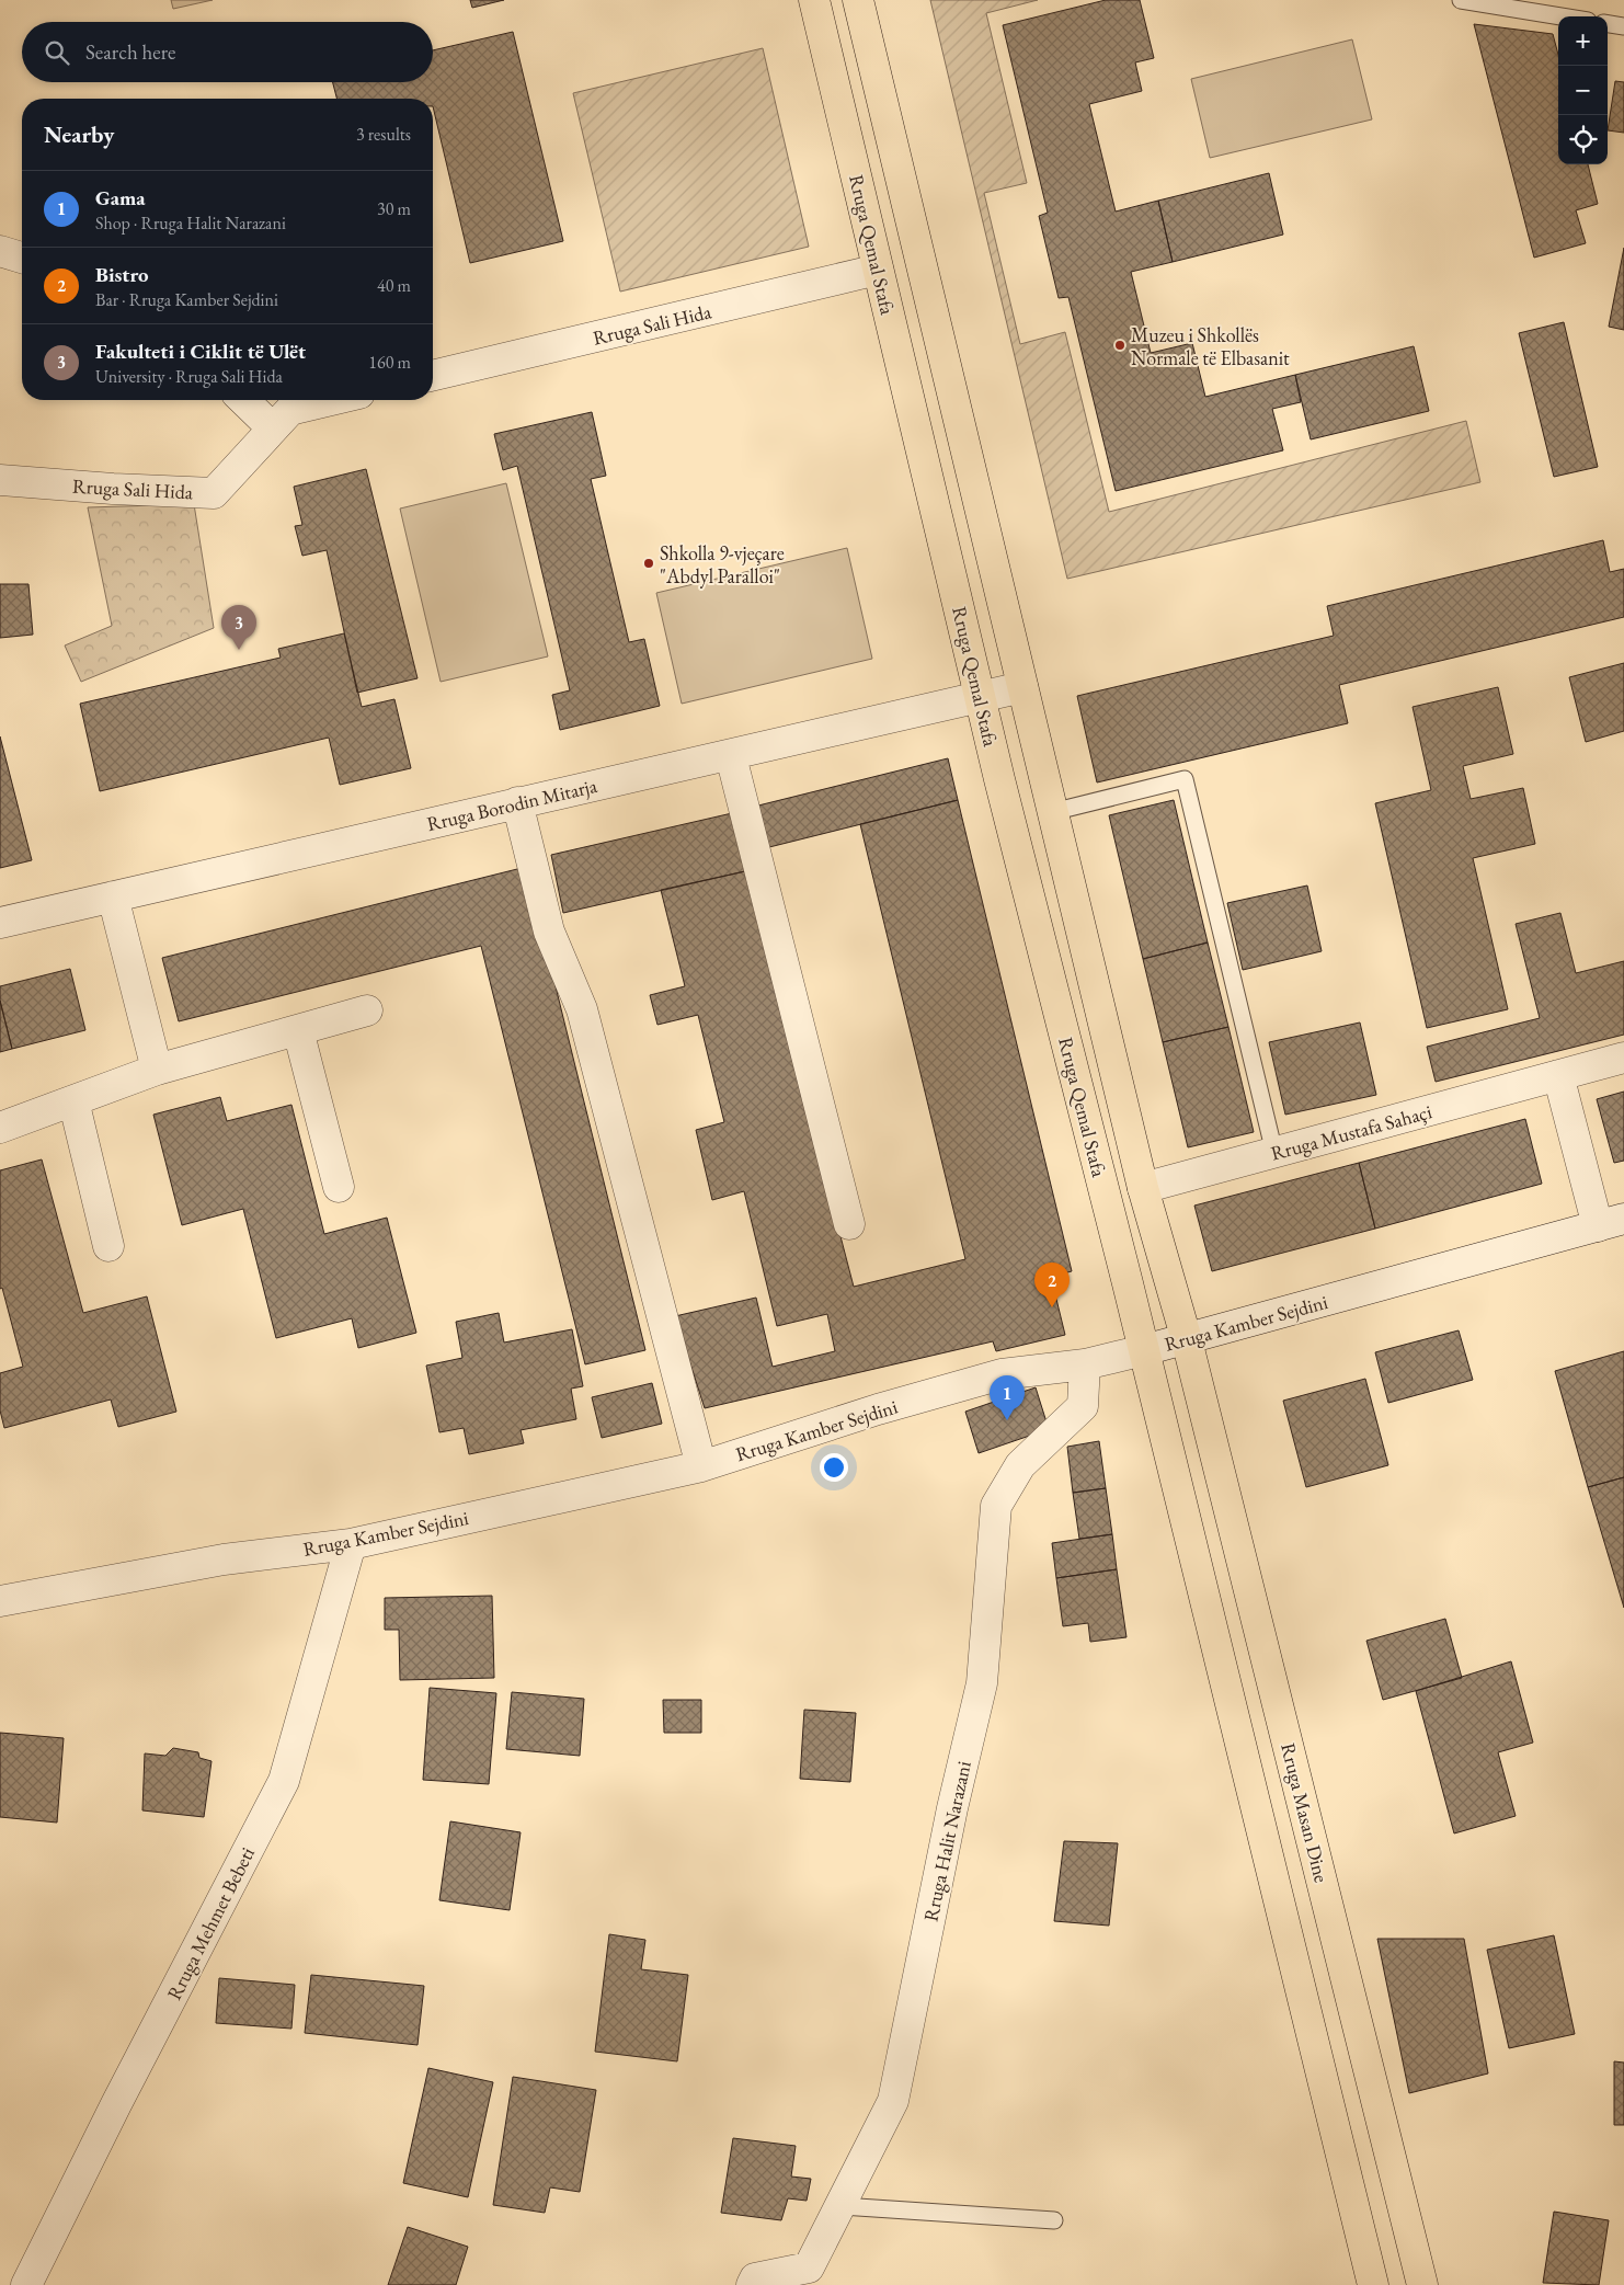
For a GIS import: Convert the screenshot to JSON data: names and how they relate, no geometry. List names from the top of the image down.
{
  "streets": {
    "main road": ["Rruga Qemal Stafa", "Rruga Masan Dine"],
    "street": [
      "Rruga Sali Hida",
      "Rruga Borodin Mitarja",
      "Rruga Mustafa Sahaçi",
      "Rruga Kamber Sejdini",
      "Rruga Halit Narazani",
      "Rruga Mehmet Bebeti"
    ]
  },
  "crossings": [
    ["Rruga Qemal Stafa", "Rruga Sali Hida"],
    ["Rruga Qemal Stafa", "Rruga Borodin Mitarja"],
    ["Rruga Qemal Stafa", "Rruga Mustafa Sahaçi"],
    ["Rruga Qemal Stafa", "Rruga Kamber Sejdini"],
    ["Rruga Qemal Stafa", "Rruga Masan Dine"],
    ["Rruga Kamber Sejdini", "Rruga Masan Dine"],
    ["Rruga Kamber Sejdini", "Rruga Halit Narazani"],
    ["Rruga Kamber Sejdini", "Rruga Mehmet Bebeti"]
  ],
  "places": ["Muzeu i Shkollës Normale të Elbasanit", "Shkolla 9-vjeçare \"Abdyl Paralloi\""],
  "page": {
    "map_buttons": ["+", "−"],
    "search": "Search here",
    "heading": ["Nearby", "3 results"],
    "list": [
      {
        "mark": "1",
        "name": "Gama",
        "note": "Shop · Rruga Halit Narazani",
        "value": "30 m"
      },
      {
        "mark": "2",
        "name": "Bistro",
        "note": "Bar · Rruga Kamber Sejdini",
        "value": "40 m"
      },
      {
        "mark": "3",
        "name": "Fakulteti i Ciklit të Ulët",
        "note": "University · Rruga Sali Hida",
        "value": "160 m"
      }
    ],
    "pins": ["3", "2", "1"]
  }
}
